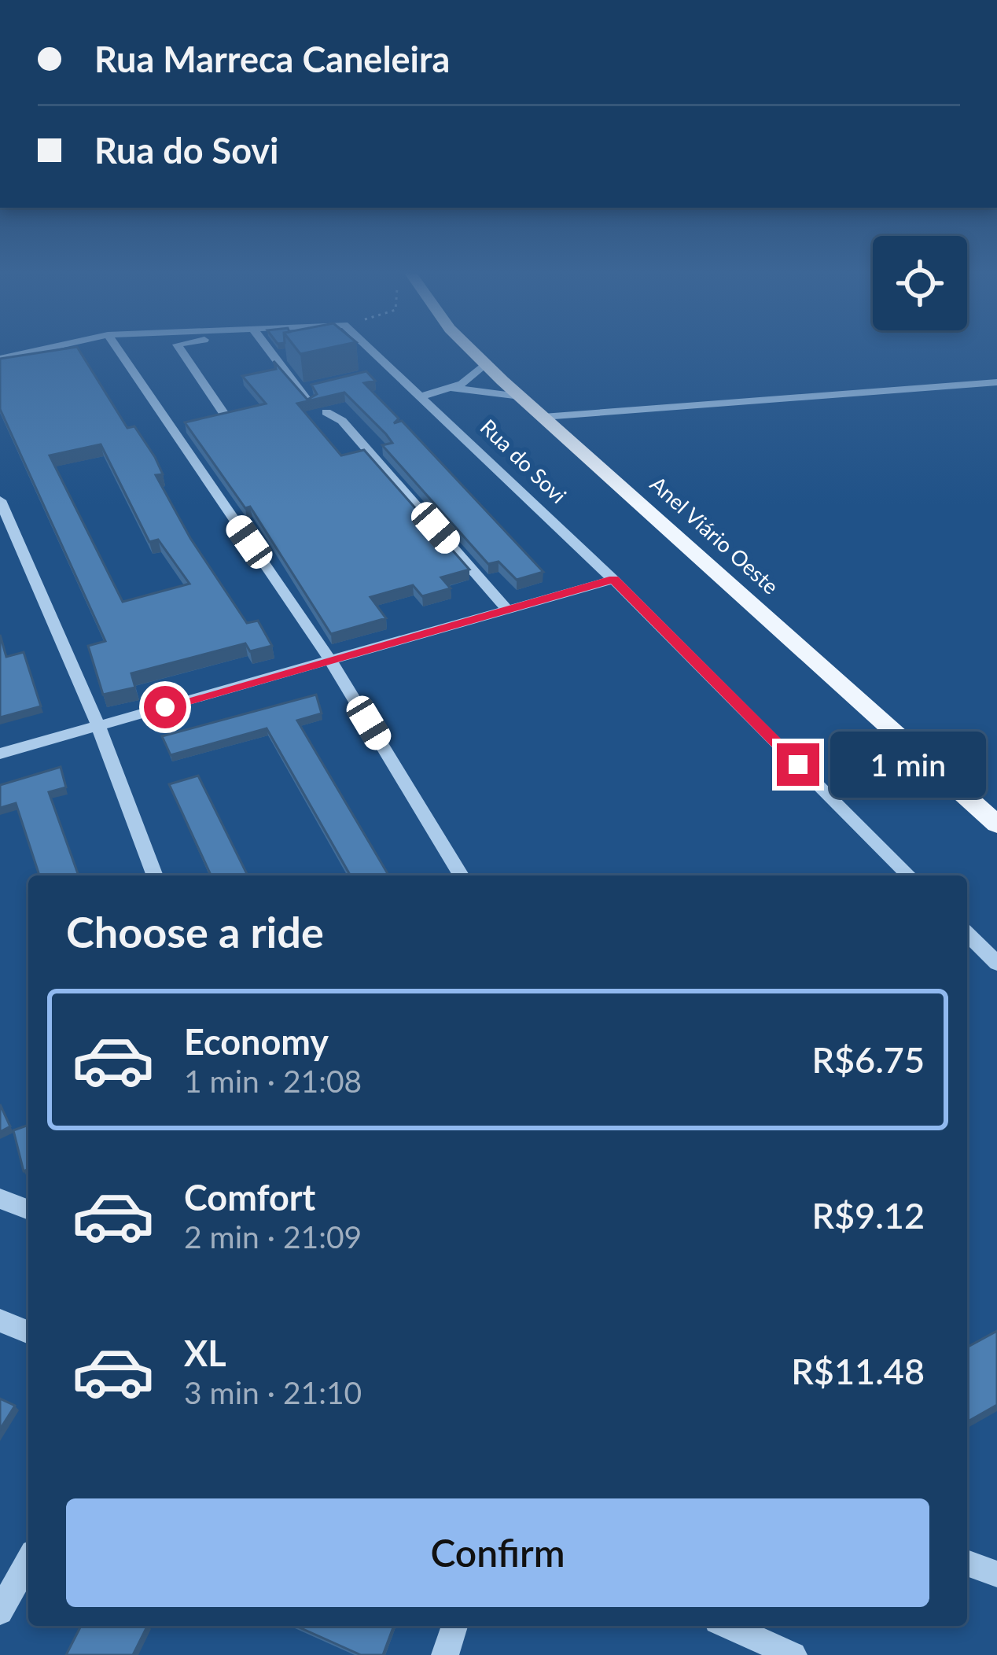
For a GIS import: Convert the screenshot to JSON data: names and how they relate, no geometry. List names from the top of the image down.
{
  "streets": {
    "main road": ["Anel Viário Oeste"],
    "street": ["Rua do Sovi"]
  },
  "page": {
    "banner": ["Rua Marreca Caneleira", "Rua do Sovi"],
    "bubble": "1 min",
    "heading": "Choose a ride",
    "list": [
      {
        "name": "Economy",
        "note": "1 min · 21:08",
        "value": "R$6.75"
      },
      {
        "name": "Comfort",
        "note": "2 min · 21:09",
        "value": "R$9.12"
      },
      {
        "name": "XL",
        "note": "3 min · 21:10",
        "value": "R$11.48"
      }
    ],
    "buttons": "Confirm"
  }
}
